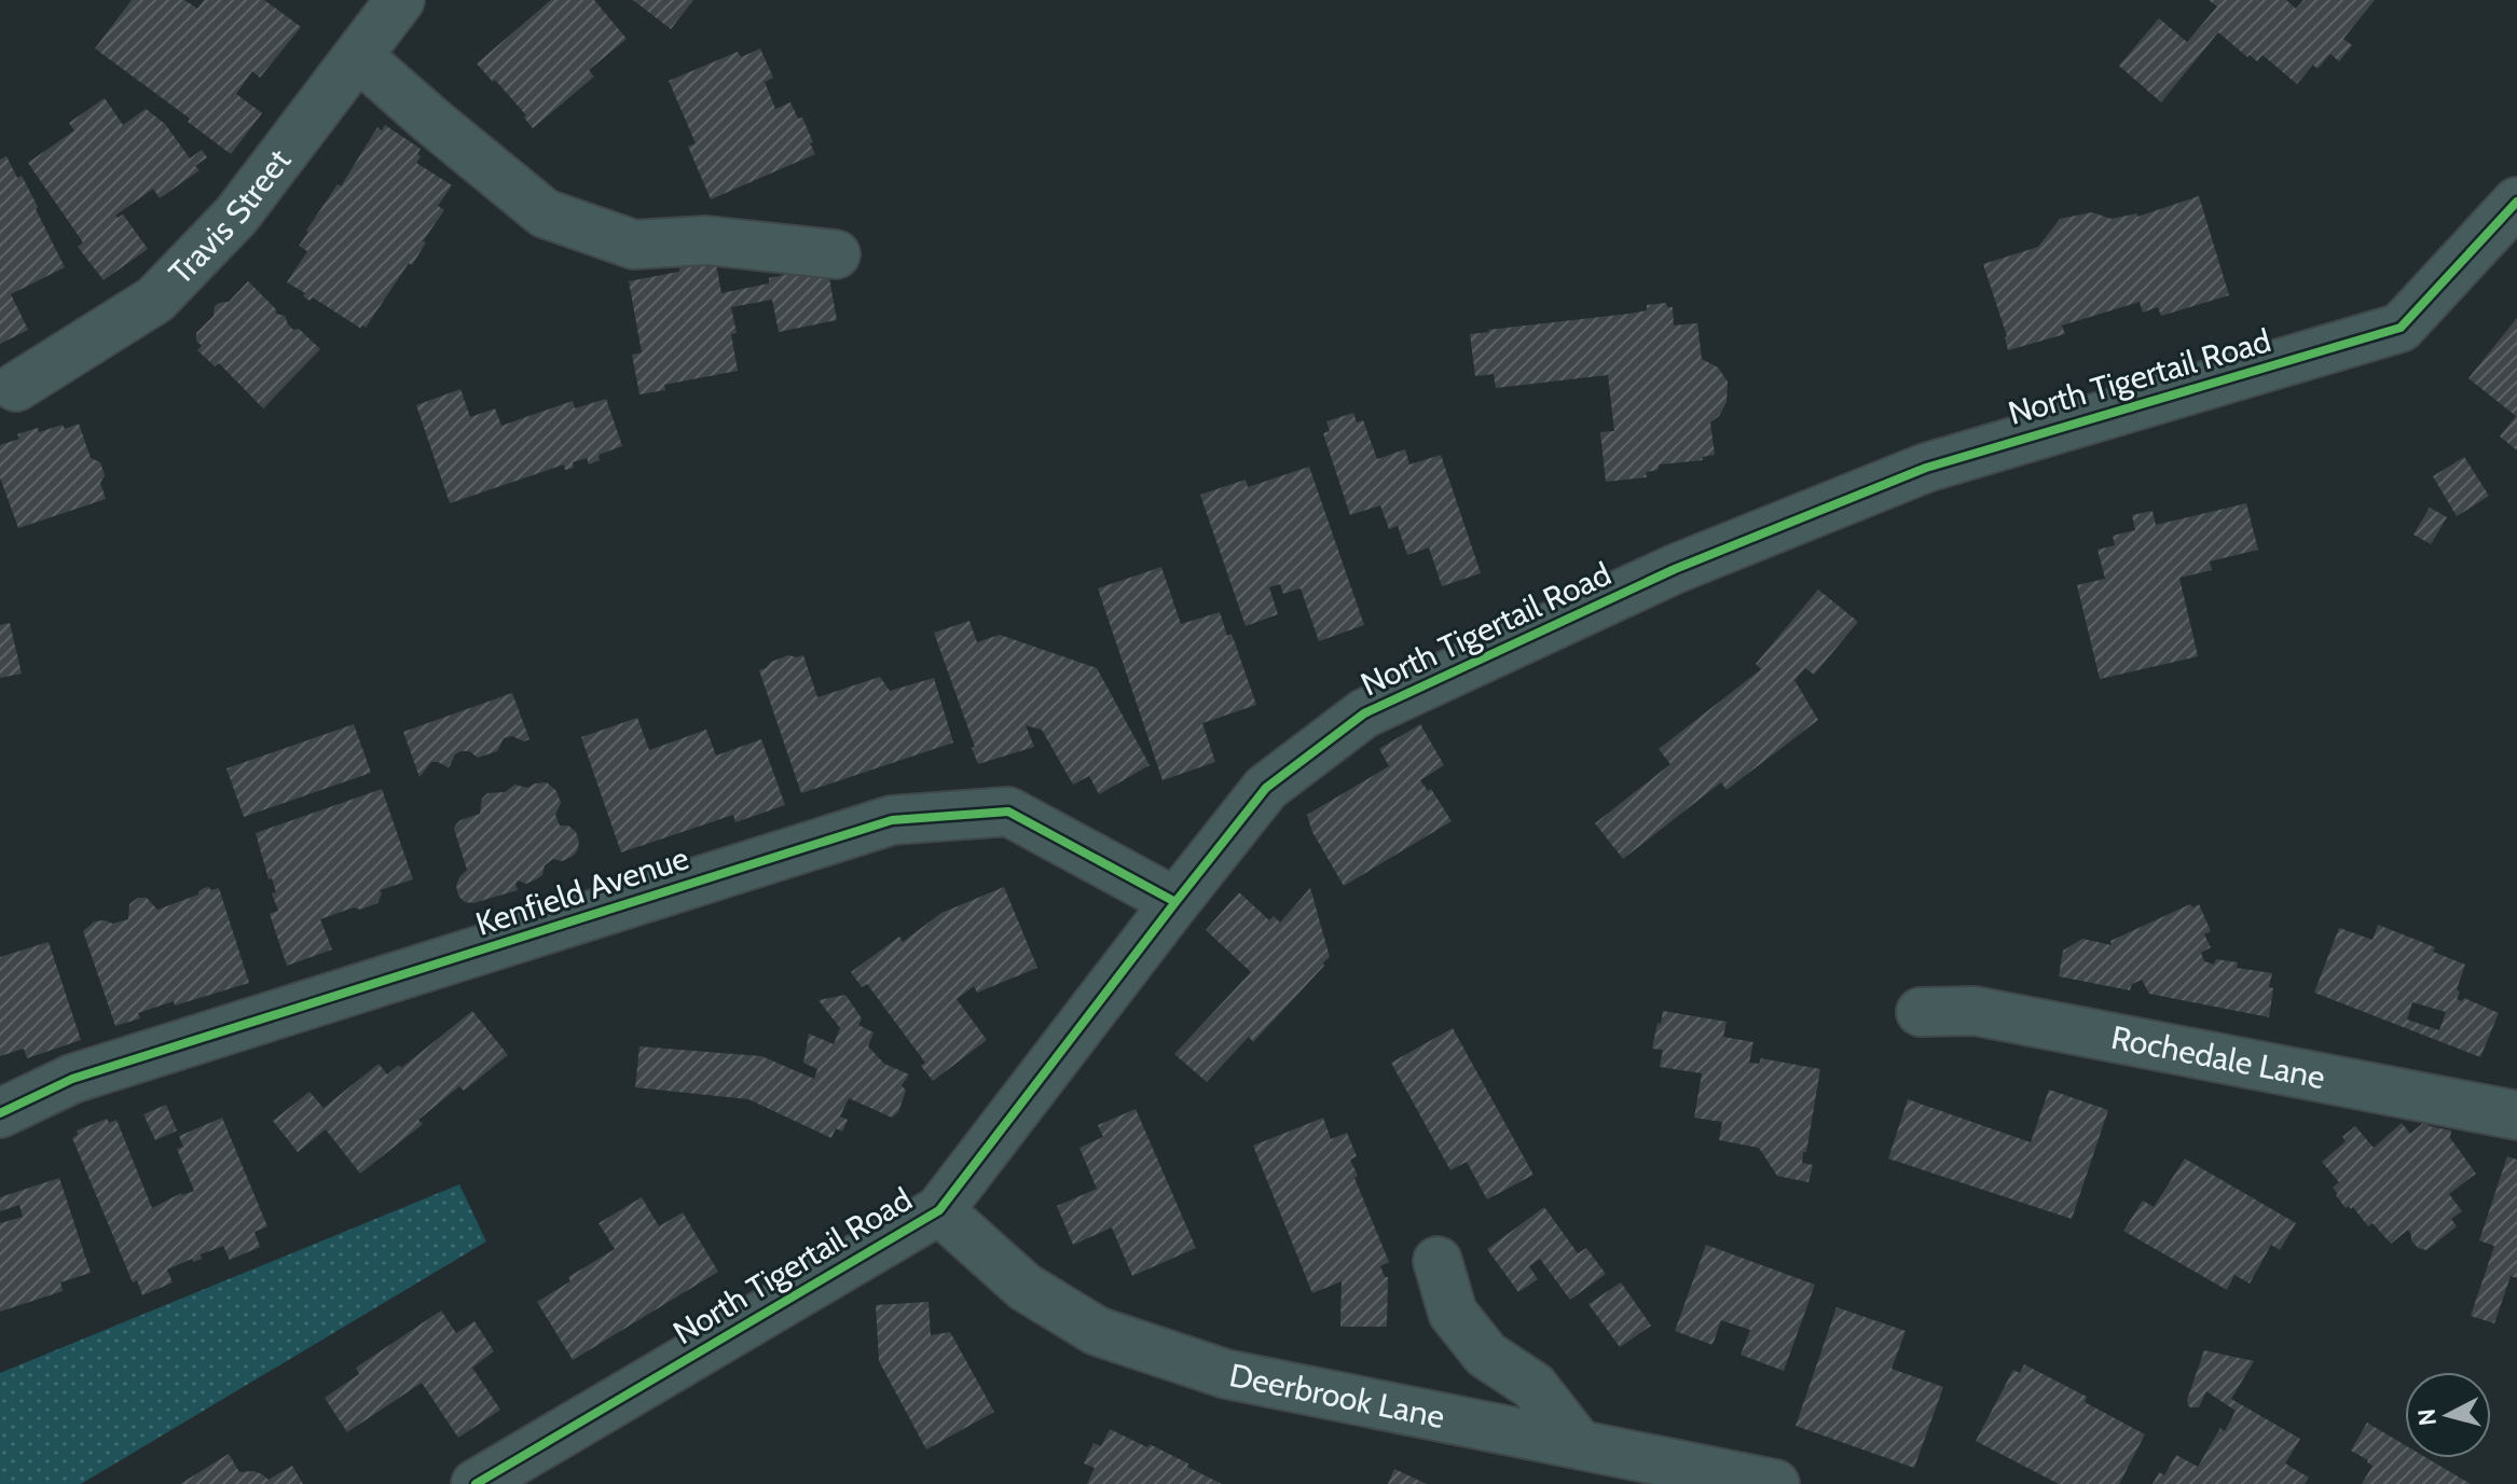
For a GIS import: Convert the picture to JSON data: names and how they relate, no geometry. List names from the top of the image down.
{
  "streets": {
    "street": [
      "Travis Street",
      "North Tigertail Road",
      "Kenfield Avenue",
      "Rochedale Lane",
      "Deerbrook Lane"
    ]
  },
  "crossings": [
    ["North Tigertail Road", "Kenfield Avenue"],
    ["North Tigertail Road", "Deerbrook Lane"]
  ],
  "north": "left"
}
